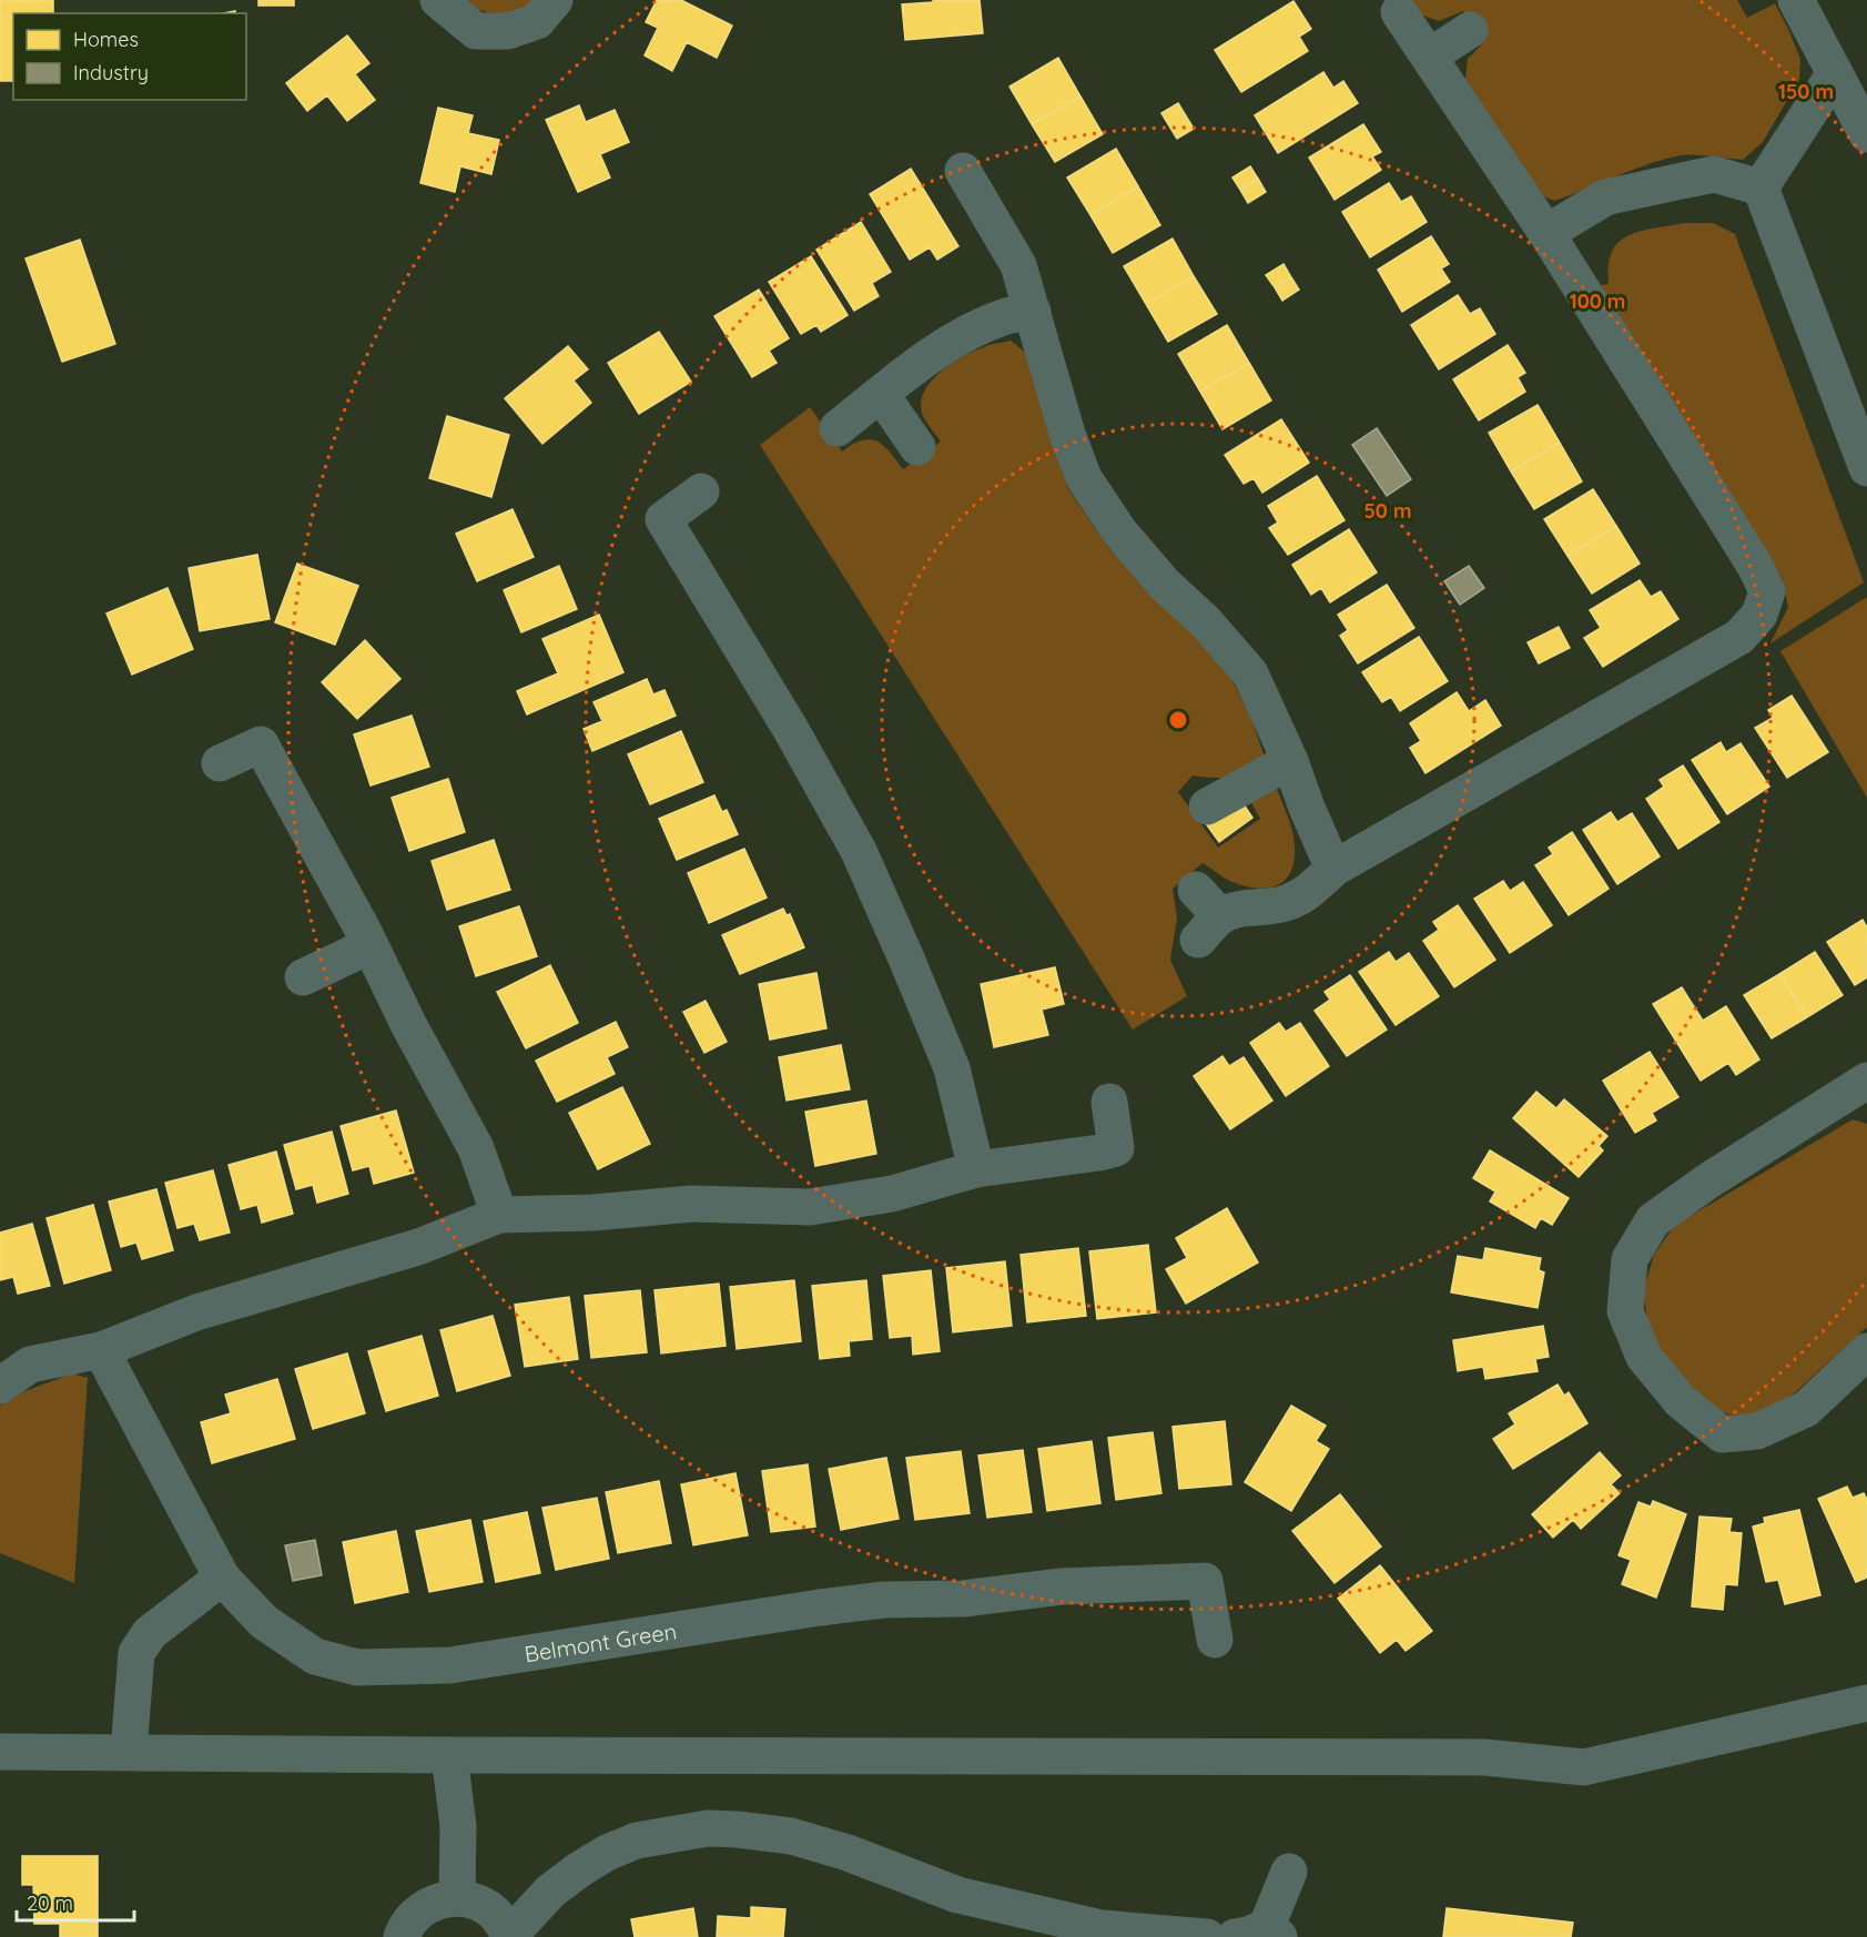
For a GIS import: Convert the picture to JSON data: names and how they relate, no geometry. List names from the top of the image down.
{
  "streets": {
    "street": ["Belmont Green"]
  },
  "legend": ["Homes", "Industry"],
  "scale_bar": "20 m",
  "rings": ["150 m", "100 m", "50 m"]
}
